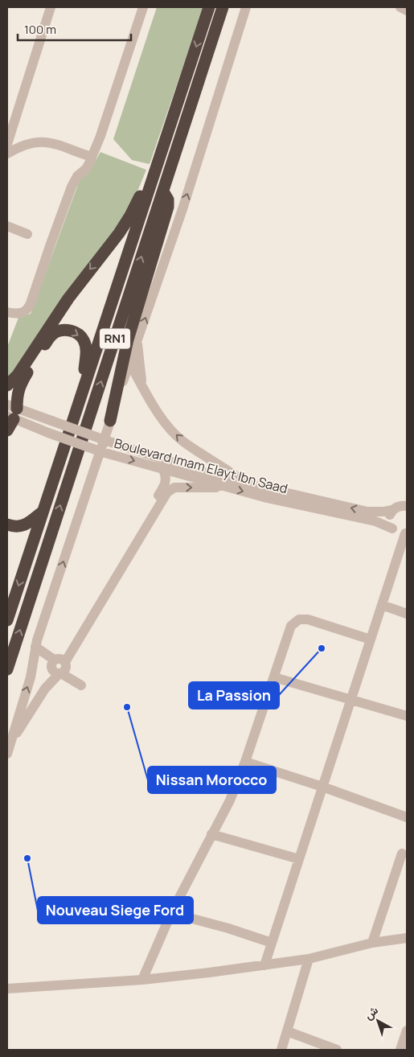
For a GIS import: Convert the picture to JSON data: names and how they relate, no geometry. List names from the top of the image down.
{
  "streets": {
    "highway": ["RN1"],
    "street": ["Boulevard Imam Elayt Ibn Saad"]
  },
  "places": ["La Passion", "Nissan Morocco", "Nouveau Siege Ford"],
  "scale_bar": "100 m",
  "north": "top left"
}
